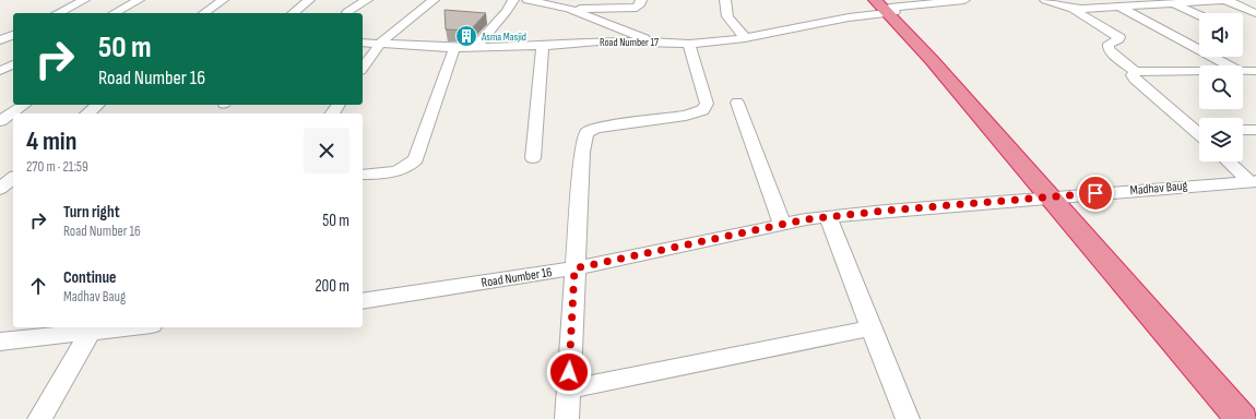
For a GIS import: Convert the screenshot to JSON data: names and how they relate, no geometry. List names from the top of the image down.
{
  "streets": {
    "street": ["Road Number 17", "Madhav Baug", "Road Number 16"]
  },
  "crossings": [
    ["Madhav Baug", "Road Number 16"]
  ],
  "places": {
    "building": ["Asma Masjid"]
  },
  "page": {
    "turn": ["50 m", "Road Number 16"],
    "heading": ["4 min", "270 m · 21:59"],
    "list": [
      {
        "name": "Turn right",
        "note": "Road Number 16",
        "value": "50 m"
      },
      {
        "name": "Continue",
        "note": "Madhav Baug",
        "value": "200 m"
      }
    ]
  }
}
